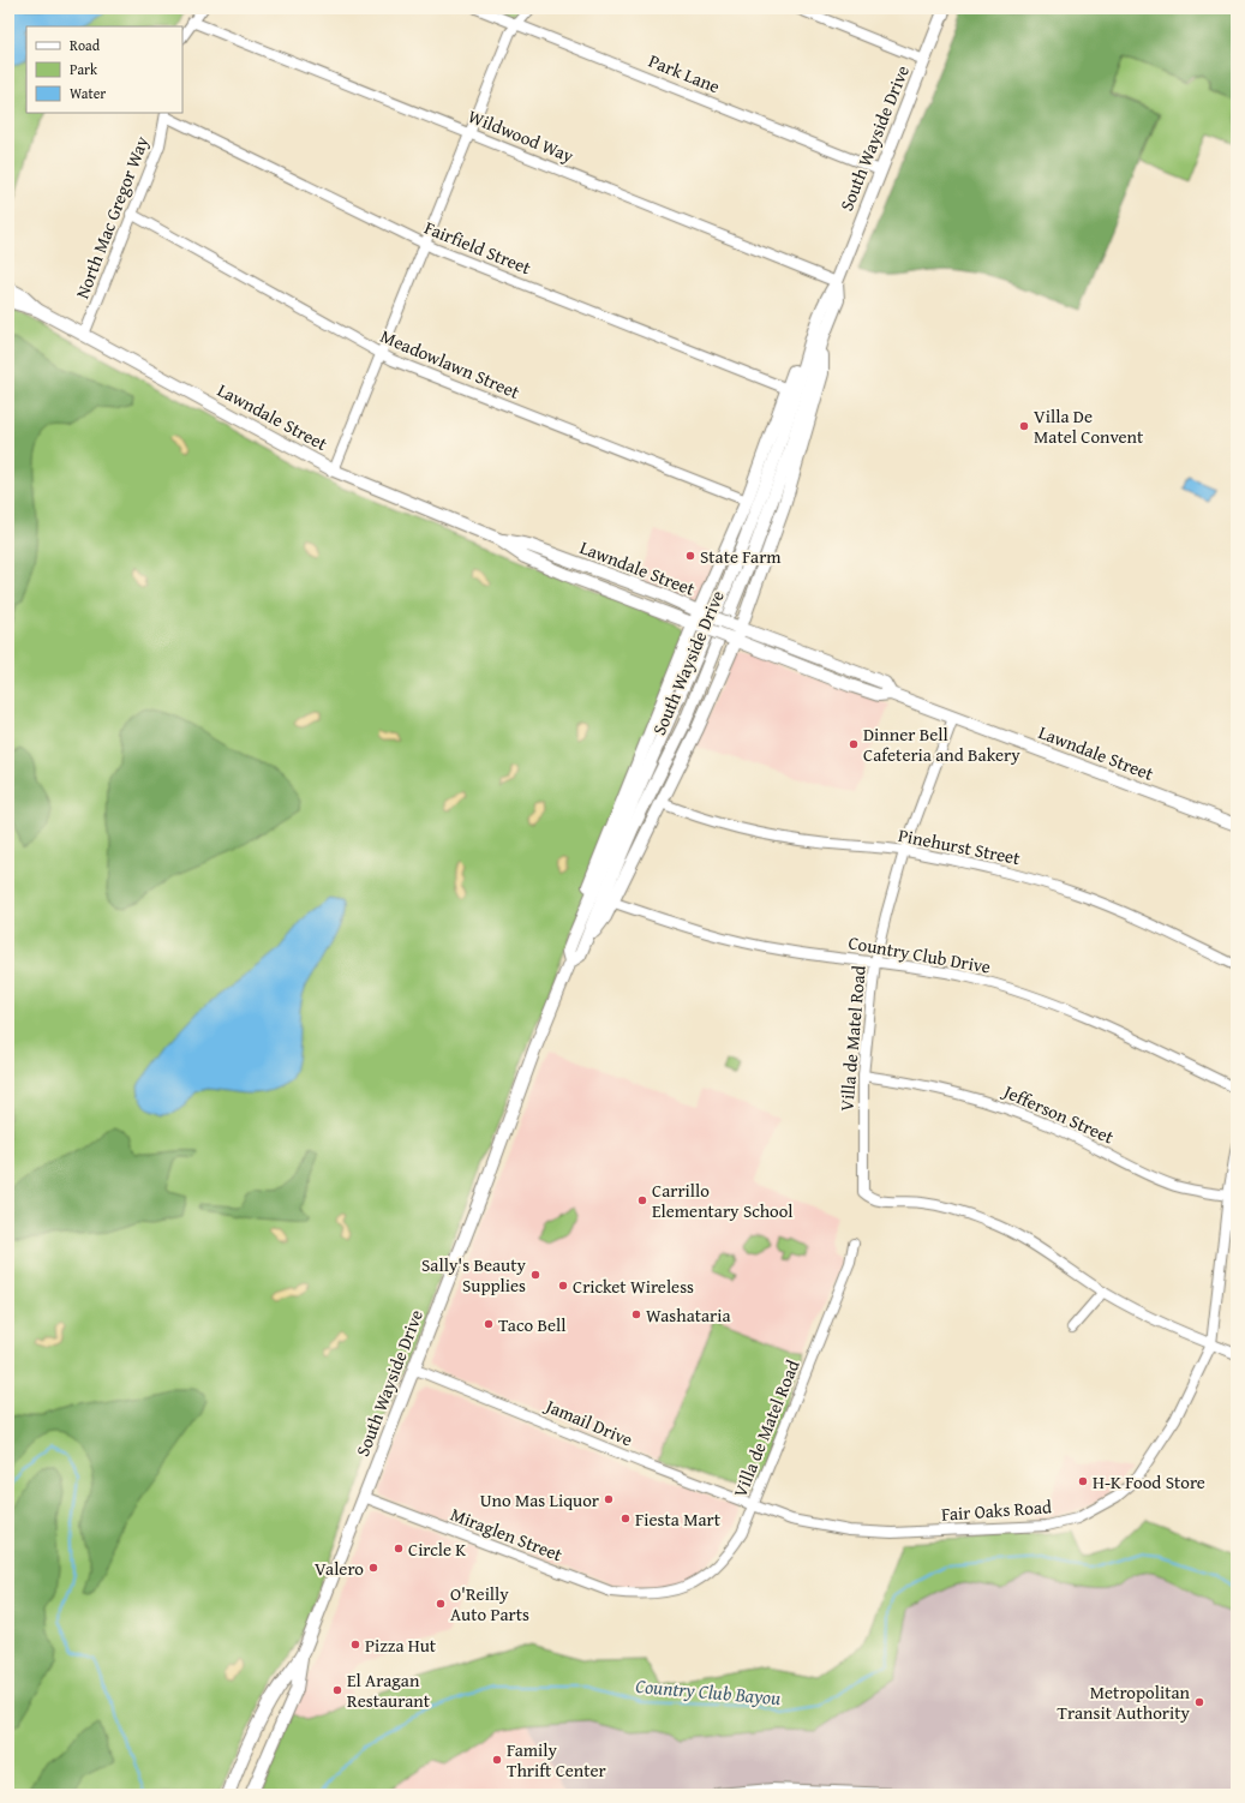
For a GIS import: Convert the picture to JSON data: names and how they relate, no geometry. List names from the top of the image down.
{
  "streets": {
    "main road": ["South Wayside Drive", "Lawndale Street"],
    "street": [
      "Park Lane",
      "Wildwood Way",
      "North Mac Gregor Way",
      "Fairfield Street",
      "Meadowlawn Street",
      "Pinehurst Street",
      "Country Club Drive",
      "Villa de Matel Road",
      "Jefferson Street",
      "Jamail Drive",
      "Fair Oaks Road",
      "Miraglen Street"
    ]
  },
  "crossings": [
    ["Park Lane", "South Wayside Drive"],
    ["Wildwood Way", "South Wayside Drive"],
    ["South Wayside Drive", "Jamail Drive"],
    ["South Wayside Drive", "Miraglen Street"],
    ["North Mac Gregor Way", "Fairfield Street"],
    ["North Mac Gregor Way", "Meadowlawn Street"],
    ["North Mac Gregor Way", "Lawndale Street"],
    ["Lawndale Street", "Villa de Matel Road"],
    ["Pinehurst Street", "Villa de Matel Road"],
    ["Country Club Drive", "Villa de Matel Road"],
    ["Villa de Matel Road", "Jefferson Street"],
    ["Villa de Matel Road", "Jamail Drive"],
    ["Villa de Matel Road", "Fair Oaks Road"],
    ["Villa de Matel Road", "Miraglen Street"],
    ["Jefferson Street", "Fair Oaks Road"],
    ["Jamail Drive", "Fair Oaks Road"]
  ],
  "water": ["Country Club Bayou"],
  "places": [
    "Villa De Matel Convent",
    "State Farm",
    "Dinner Bell Cafeteria and Bakery",
    "Carrillo Elementary School",
    "Sally's Beauty Supplies",
    "Cricket Wireless",
    "Washataria",
    "Taco Bell",
    "H-K Food Store",
    "Uno Mas Liquor",
    "Fiesta Mart",
    "Circle K",
    "Valero",
    "O'Reilly Auto Parts",
    "Pizza Hut",
    "El Aragan Restaurant",
    "Metropolitan Transit Authority",
    "Family Thrift Center"
  ],
  "legend": ["Road", "Park", "Water"]
}
